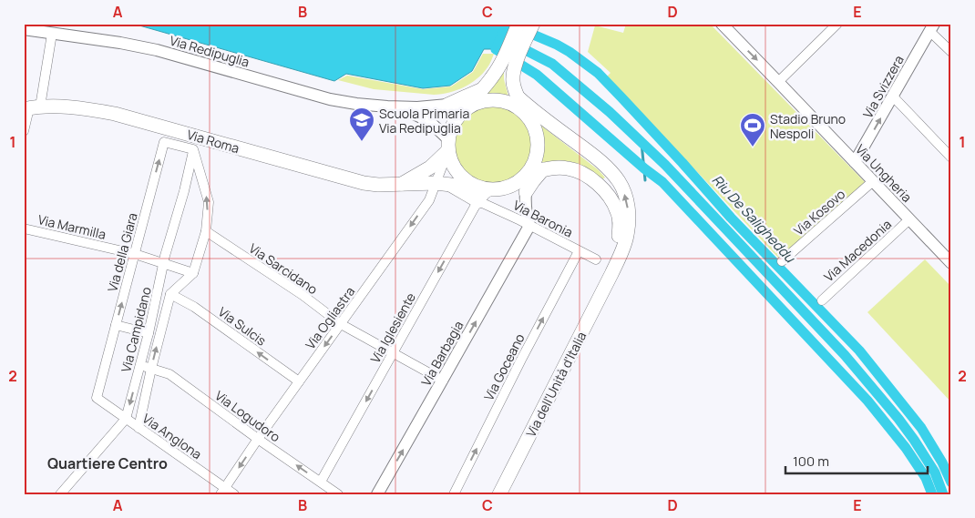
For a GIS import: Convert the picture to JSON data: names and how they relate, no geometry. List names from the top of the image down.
{
  "streets": {
    "main road": ["Via Roma", "Via dell'Unità d'Italia"],
    "street": [
      "Via Redipuglia",
      "Via Svizzera",
      "Via Ungheria",
      "Via Kosovo",
      "Via Baronia",
      "Via Marmilla",
      "Via Macedonia",
      "Via della Giara",
      "Via Sarcidano",
      "Via Ogliastra",
      "Via Sulcis",
      "Via Iglesiente",
      "Via Campidano",
      "Via Barbagia",
      "Via Goceano",
      "Via Logudoro",
      "Via Anglona"
    ]
  },
  "crossings": [
    ["Via Redipuglia", "Via Roma"],
    ["Via Redipuglia", "Via Ogliastra"],
    ["Via Redipuglia", "Via Iglesiente"],
    ["Via Redipuglia", "Via dell'Unità d'Italia"],
    ["Via Svizzera", "Via Ungheria"],
    ["Via Roma", "Via della Giara"],
    ["Via Roma", "Via Ogliastra"],
    ["Via Roma", "Via Iglesiente"],
    ["Via Roma", "Via Campidano"],
    ["Via Roma", "Via dell'Unità d'Italia"],
    ["Via Ungheria", "Via Kosovo"],
    ["Via Ungheria", "Via Macedonia"],
    ["Via Baronia", "Via Iglesiente"],
    ["Via Baronia", "Via Barbagia"],
    ["Via Baronia", "Via Goceano"],
    ["Via Marmilla", "Via della Giara"],
    ["Via Marmilla", "Via Campidano"],
    ["Via della Giara", "Via Campidano"],
    ["Via della Giara", "Via Anglona"],
    ["Via Sarcidano", "Via Ogliastra"],
    ["Via Sarcidano", "Via Iglesiente"],
    ["Via Sarcidano", "Via Barbagia"],
    ["Via Ogliastra", "Via Sulcis"],
    ["Via Ogliastra", "Via Iglesiente"],
    ["Via Ogliastra", "Via dell'Unità d'Italia"],
    ["Via Ogliastra", "Via Logudoro"],
    ["Via Ogliastra", "Via Anglona"],
    ["Via Sulcis", "Via Campidano"],
    ["Via Iglesiente", "Via dell'Unità d'Italia"],
    ["Via Iglesiente", "Via Logudoro"],
    ["Via Campidano", "Via Logudoro"],
    ["Via Campidano", "Via Anglona"]
  ],
  "one_way": [
    "Via della Giara",
    "Via Ogliastra",
    "Via Sulcis",
    "Via Iglesiente",
    "Via Barbagia",
    "Via Goceano"
  ],
  "districts": ["Quartiere Centro"],
  "water": ["Riu De Saligheddu"],
  "places": {
    "school or university": ["Scuola Primaria Via Redipuglia"],
    "sports": ["Stadio Bruno Nespoli"]
  },
  "scale_bar": "100 m",
  "grid": {
    "columns": [
      "A",
      "B",
      "C",
      "D",
      "E"
    ],
    "rows": ["1", "2"]
  }
}
